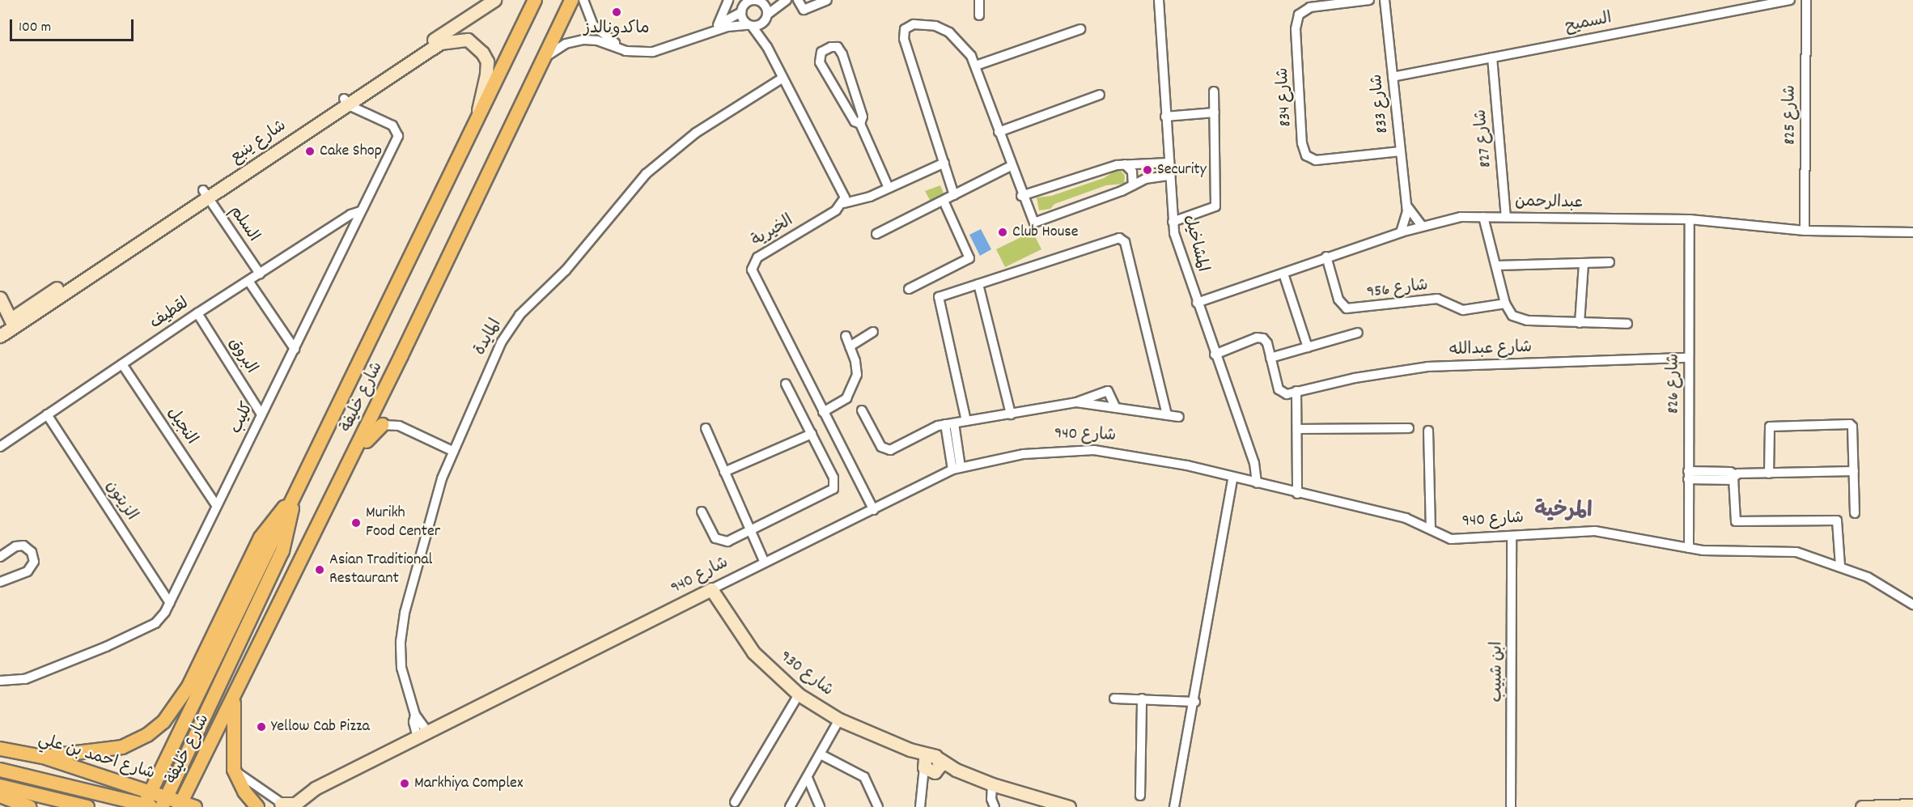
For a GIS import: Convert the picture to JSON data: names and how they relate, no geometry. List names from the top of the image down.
{
  "streets": {
    "main road": ["شارع خليفة", "شارع احمد بن علي"],
    "street": [
      "السميح",
      "شارع 834",
      "شارع 833",
      "شارع 825",
      "شارع 827",
      "شارع ينبع",
      "عبدالرحمن",
      "السلم",
      "الخيرية",
      "المشاخيل",
      "شارع 956",
      "لقطيف",
      "المايدة",
      "شارع عبدالله",
      "البروق",
      "شارع 826",
      "كليب",
      "النجيل",
      "شارع 940",
      "الزيتون",
      "ابن شبيب",
      "شارع 930"
    ]
  },
  "crossings": [
    ["السميح", "شارع 833"],
    ["السميح", "شارع 827"],
    ["شارع 834", "شارع 833"],
    ["شارع 833", "عبدالرحمن"],
    ["شارع 825", "عبدالرحمن"],
    ["شارع 827", "عبدالرحمن"],
    ["شارع ينبع", "السلم"],
    ["شارع ينبع", "شارع خليفة"],
    ["شارع ينبع", "كليب"],
    ["عبدالرحمن", "المشاخيل"],
    ["عبدالرحمن", "شارع 956"],
    ["عبدالرحمن", "شارع 826"],
    ["السلم", "لقطيف"],
    ["الخيرية", "شارع 940"],
    ["المشاخيل", "شارع عبدالله"],
    ["المشاخيل", "شارع 940"],
    ["لقطيف", "البروق"],
    ["لقطيف", "كليب"],
    ["لقطيف", "النجيل"],
    ["لقطيف", "الزيتون"],
    ["المايدة", "شارع 940"],
    ["شارع عبدالله", "شارع 826"],
    ["البروق", "كليب"],
    ["شارع 826", "شارع 940"],
    ["شارع خليفة", "شارع احمد بن علي"],
    ["كليب", "النجيل"],
    ["كليب", "الزيتون"],
    ["شارع 940", "ابن شبيب"],
    ["شارع 940", "شارع 930"]
  ],
  "districts": ["المرخية"],
  "places": [
    "ماكدونالدز",
    "Cake Shop",
    "Security",
    "Club House",
    "Murikh Food Center",
    "Asian Traditional Restaurant",
    "Yellow Cab Pizza",
    "Markhiya Complex"
  ],
  "scale_bar": "100 m"
}
